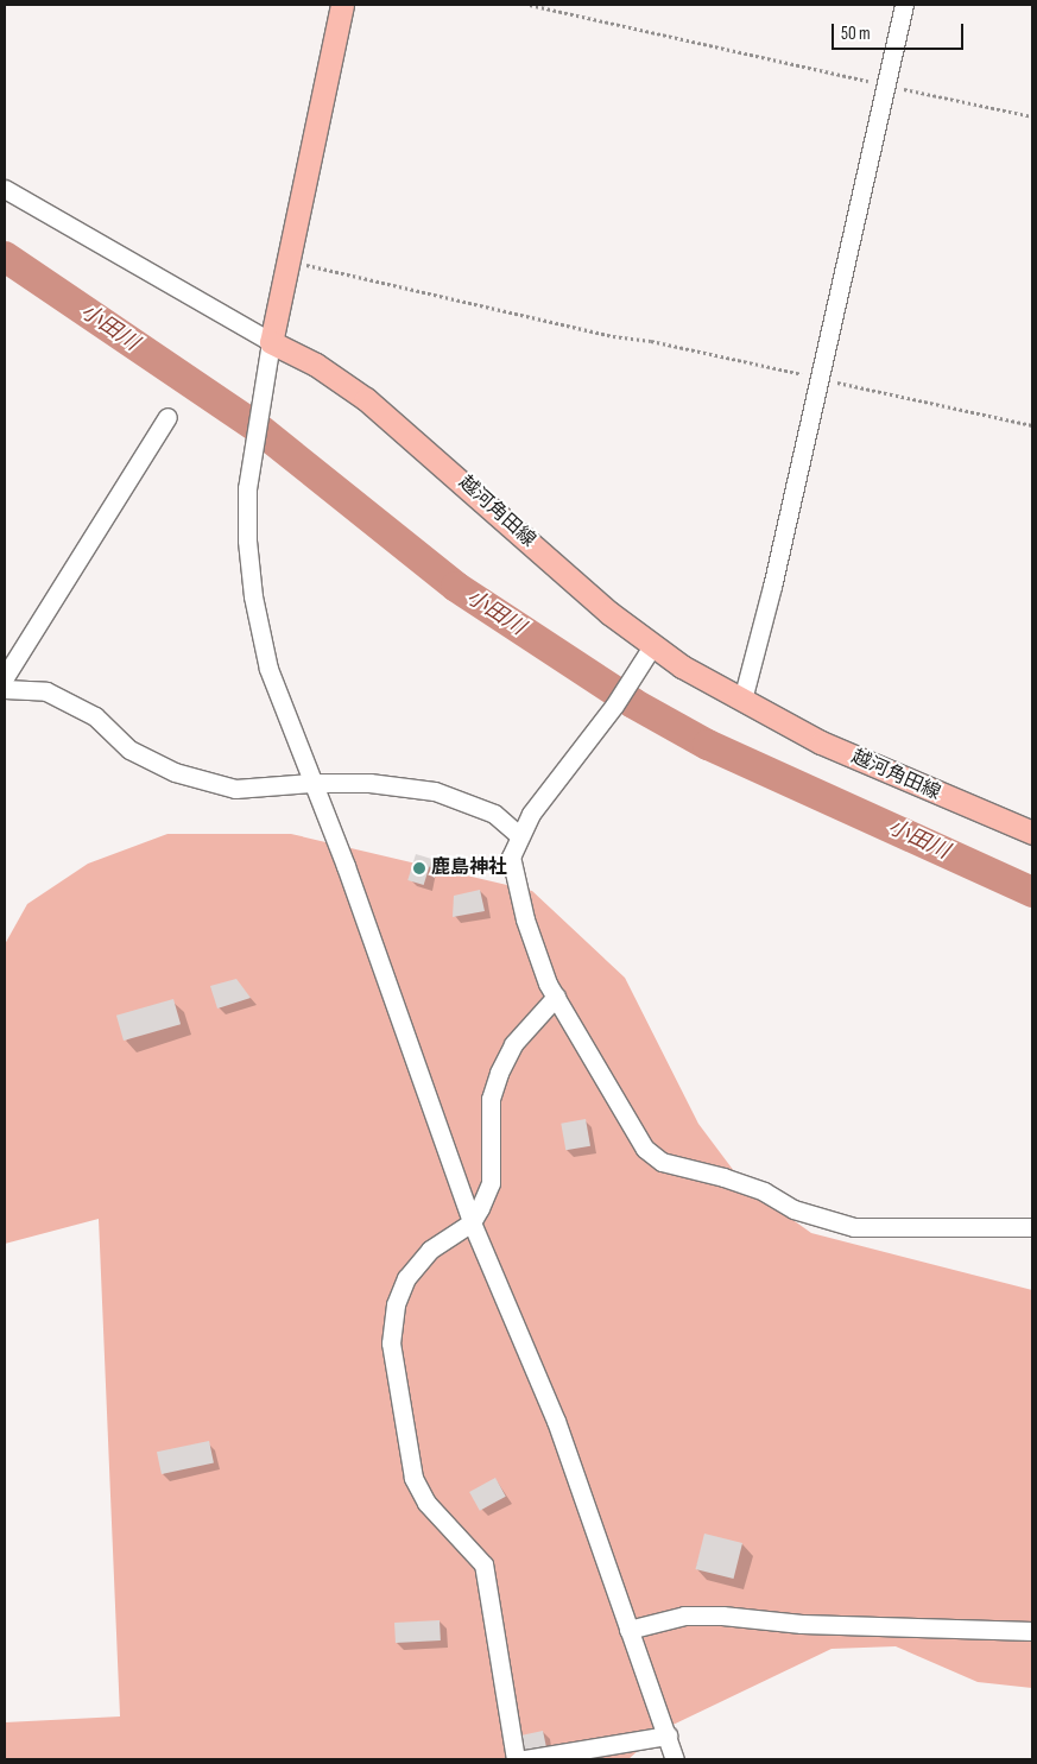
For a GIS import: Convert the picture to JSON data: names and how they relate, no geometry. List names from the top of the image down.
{
  "streets": {
    "main road": ["越河角田線"]
  },
  "water": ["小田川"],
  "places": ["鹿島神社"],
  "scale_bar": "50 m"
}
